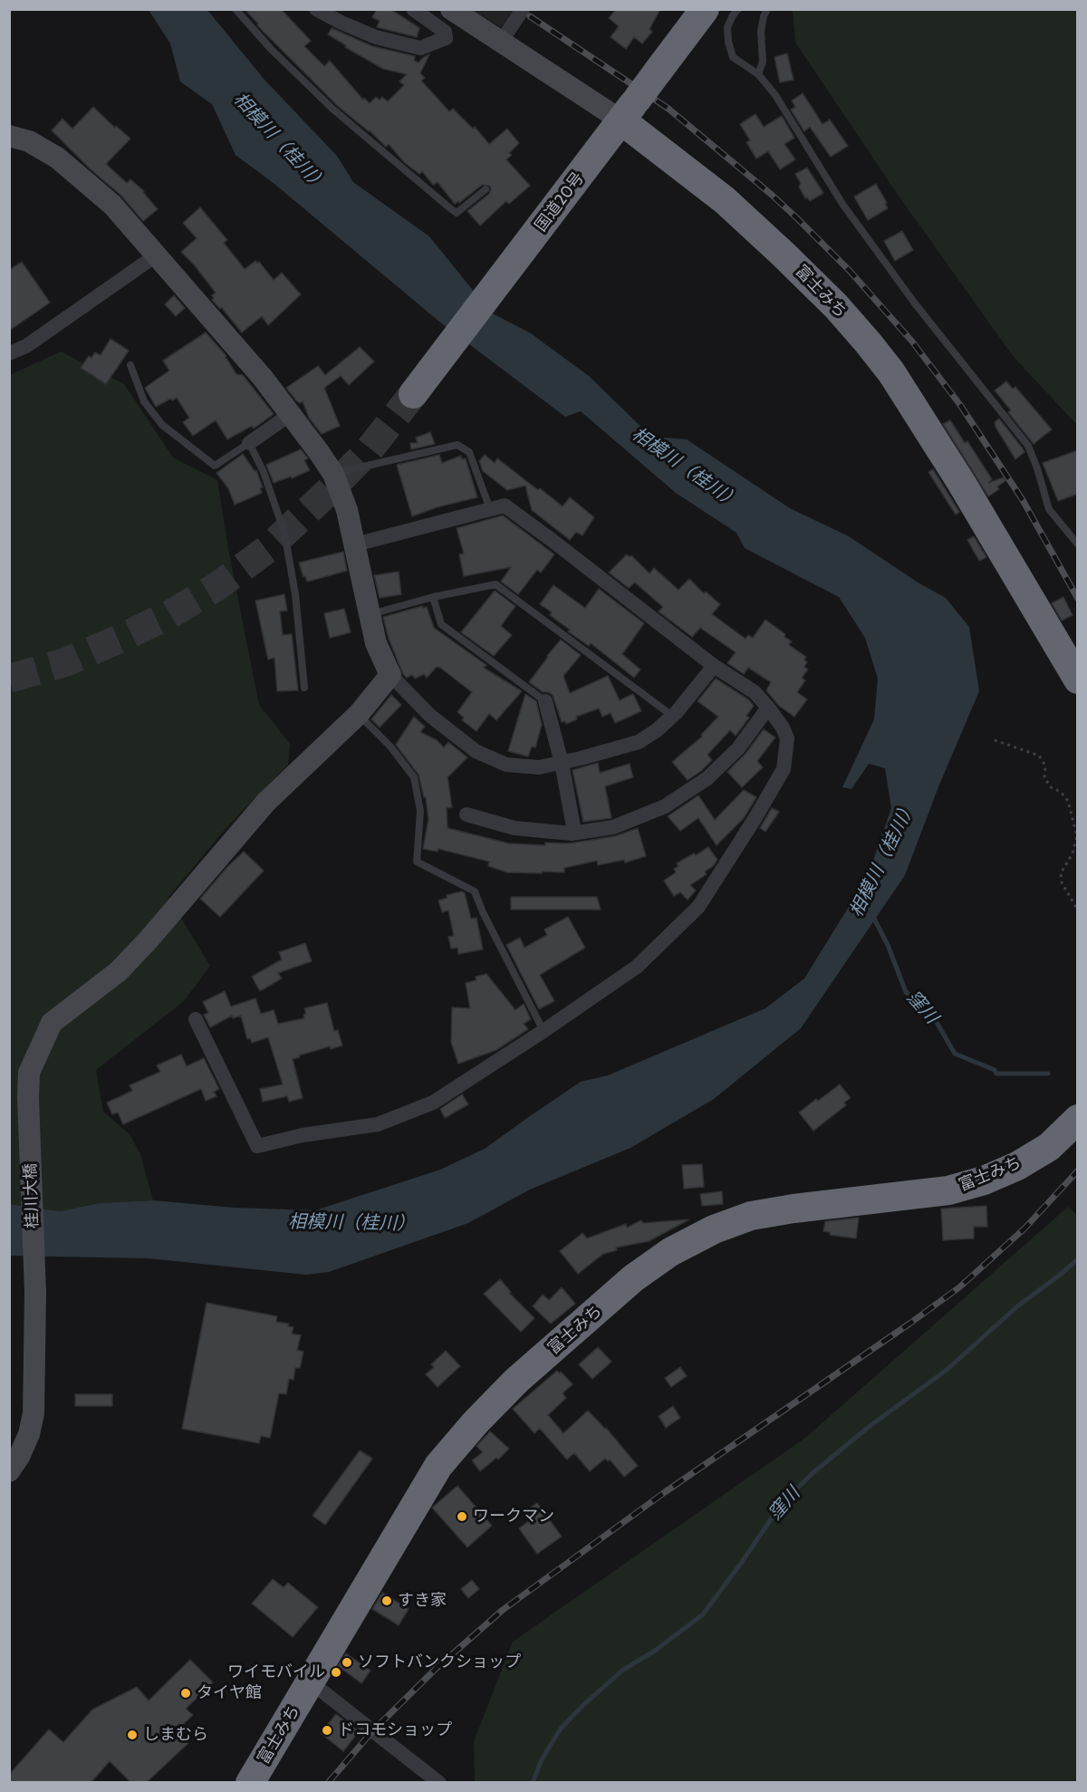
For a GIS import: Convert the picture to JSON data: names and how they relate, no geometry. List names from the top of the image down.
{
  "streets": {
    "highway": ["国道20号", "富士みち"],
    "street": ["桂川大橋"]
  },
  "crossings": [
    ["国道20号", "富士みち"]
  ],
  "water": ["相模川（桂川）", "窪川"],
  "places": [
    "ワークマン",
    "すき家",
    "ソフトバンクショップ",
    "ワイモバイル",
    "タイヤ館",
    "ドコモショップ",
    "しまむら"
  ]
}
